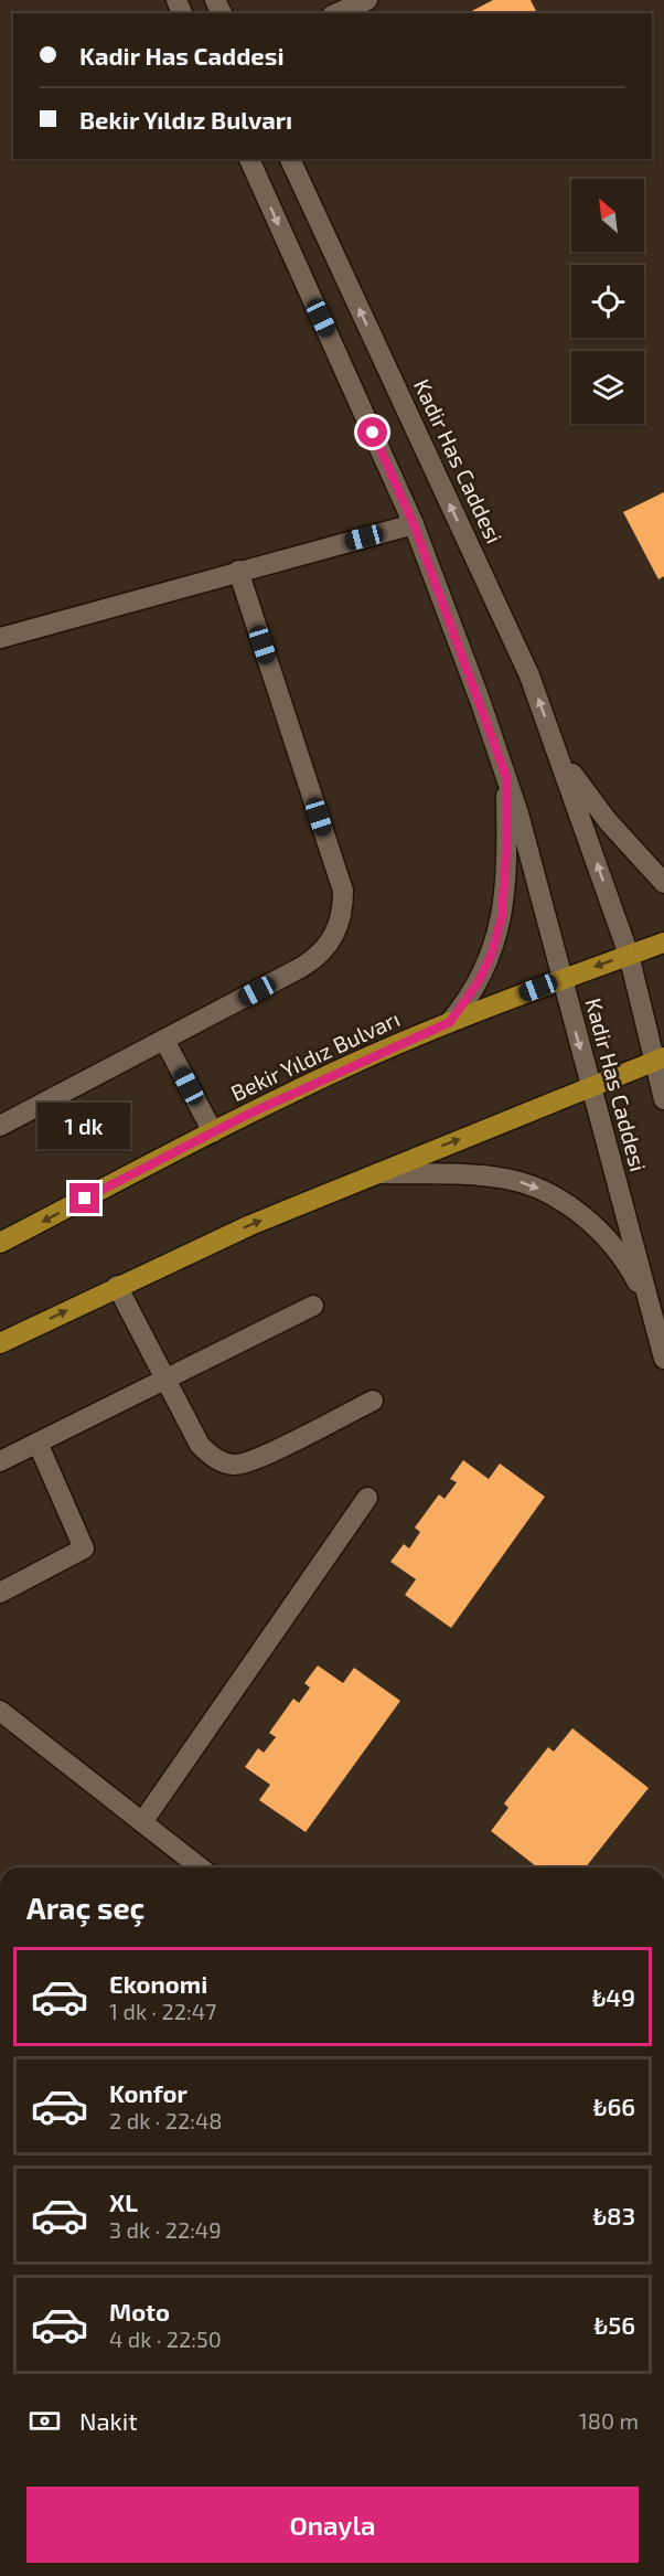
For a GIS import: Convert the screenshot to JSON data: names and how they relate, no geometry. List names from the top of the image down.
{
  "streets": {
    "main road": ["Bekir Yıldız Bulvarı"],
    "street": ["Kadir Has Caddesi"]
  },
  "crossings": [
    ["Kadir Has Caddesi", "Bekir Yıldız Bulvarı"]
  ],
  "north": "top left",
  "page": {
    "banner": ["Kadir Has Caddesi", "Bekir Yıldız Bulvarı"],
    "bubble": "1 dk",
    "heading": "Araç seç",
    "list": [
      {
        "name": "Ekonomi",
        "note": "1 dk · 22:47",
        "value": "₺49"
      },
      {
        "name": "Konfor",
        "note": "2 dk · 22:48",
        "value": "₺66"
      },
      {
        "name": "XL",
        "note": "3 dk · 22:49",
        "value": "₺83"
      },
      {
        "name": "Moto",
        "note": "4 dk · 22:50",
        "value": "₺56"
      }
    ],
    "pay": ["Nakit", "180 m"],
    "buttons": "Onayla"
  }
}
